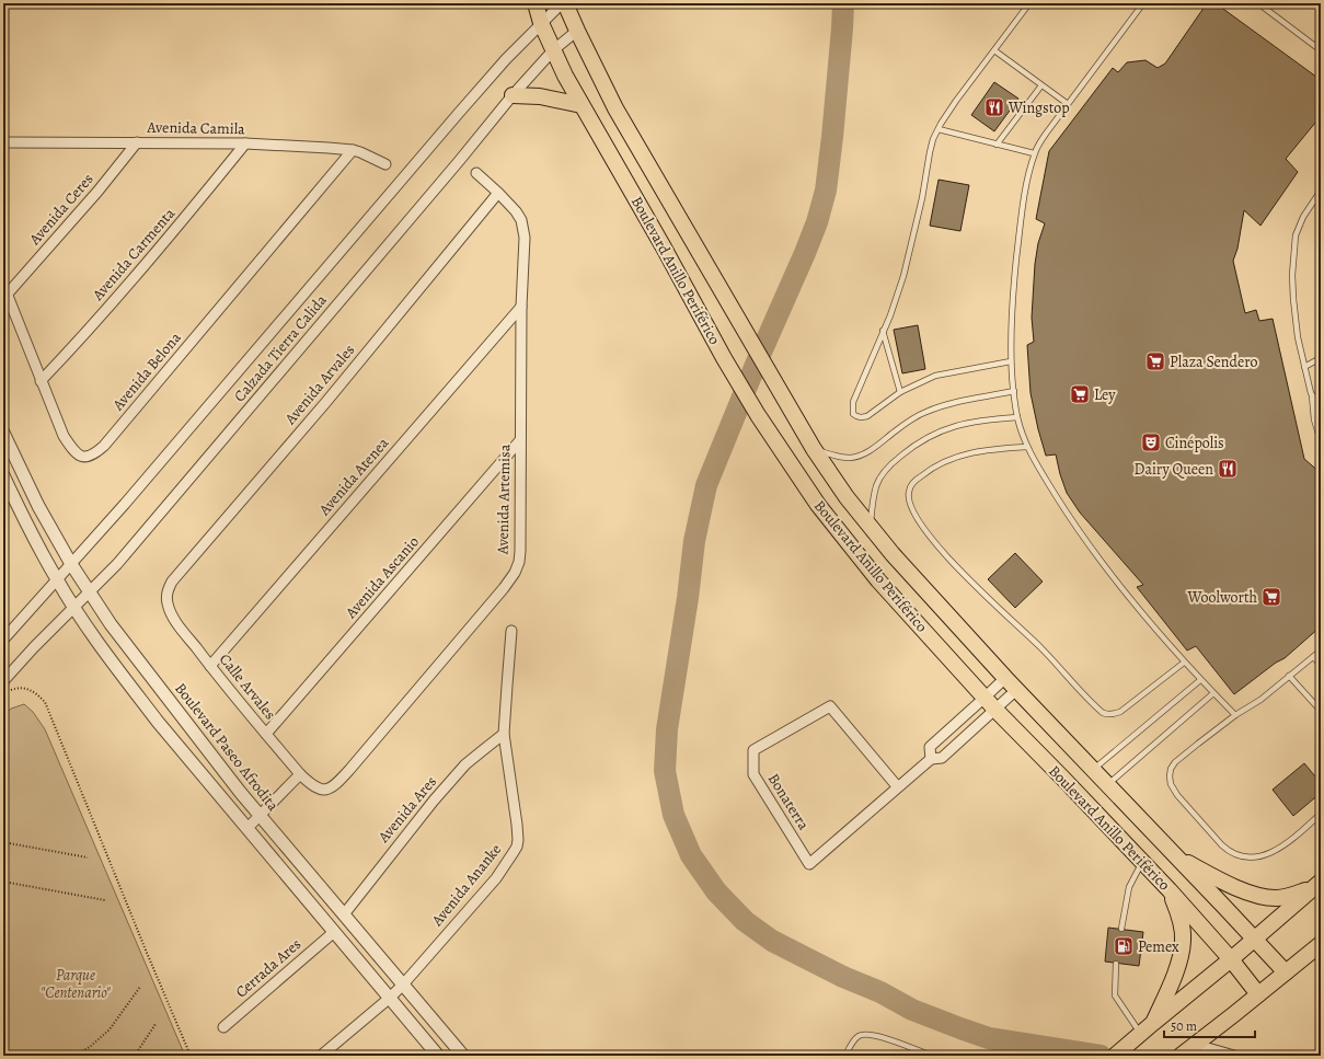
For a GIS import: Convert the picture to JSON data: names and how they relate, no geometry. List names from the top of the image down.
{
  "streets": {
    "main road": ["Boulevard Anillo Periférico"],
    "street": [
      "Avenida Camila",
      "Avenida Ceres",
      "Avenida Carmenta",
      "Calzada Tierra Calida",
      "Avenida Belona",
      "Avenida Arvales",
      "Avenida Atenea",
      "Avenida Artemisa",
      "Avenida Ascanio",
      "Calle Arvales",
      "Boulevard Paseo Afrodita",
      "Bonaterra",
      "Avenida Ares",
      "Avenida Ananke",
      "Cerrada Ares"
    ]
  },
  "crossings": [
    ["Avenida Camila", "Avenida Ceres"],
    ["Avenida Camila", "Avenida Carmenta"],
    ["Avenida Camila", "Avenida Belona"],
    ["Avenida Ceres", "Avenida Belona"],
    ["Avenida Carmenta", "Avenida Belona"],
    ["Boulevard Anillo Periférico", "Calzada Tierra Calida"],
    ["Boulevard Anillo Periférico", "Bonaterra"],
    ["Calzada Tierra Calida", "Boulevard Paseo Afrodita"],
    ["Avenida Arvales", "Avenida Artemisa"],
    ["Avenida Arvales", "Calle Arvales"],
    ["Avenida Atenea", "Avenida Artemisa"],
    ["Avenida Atenea", "Calle Arvales"],
    ["Avenida Artemisa", "Avenida Ascanio"],
    ["Avenida Artemisa", "Calle Arvales"],
    ["Avenida Ascanio", "Calle Arvales"],
    ["Boulevard Paseo Afrodita", "Avenida Ares"],
    ["Boulevard Paseo Afrodita", "Avenida Ananke"],
    ["Avenida Ares", "Avenida Ananke"]
  ],
  "parks": ["Parque \"Centenario\""],
  "places": {
    "restaurant": ["Wingstop", "Dairy Queen"],
    "supermarket": ["Plaza Sendero", "Ley", "Woolworth"],
    "theatre": ["Cinépolis"],
    "fuel station": ["Pemex"]
  },
  "scale_bar": "50 m"
}
